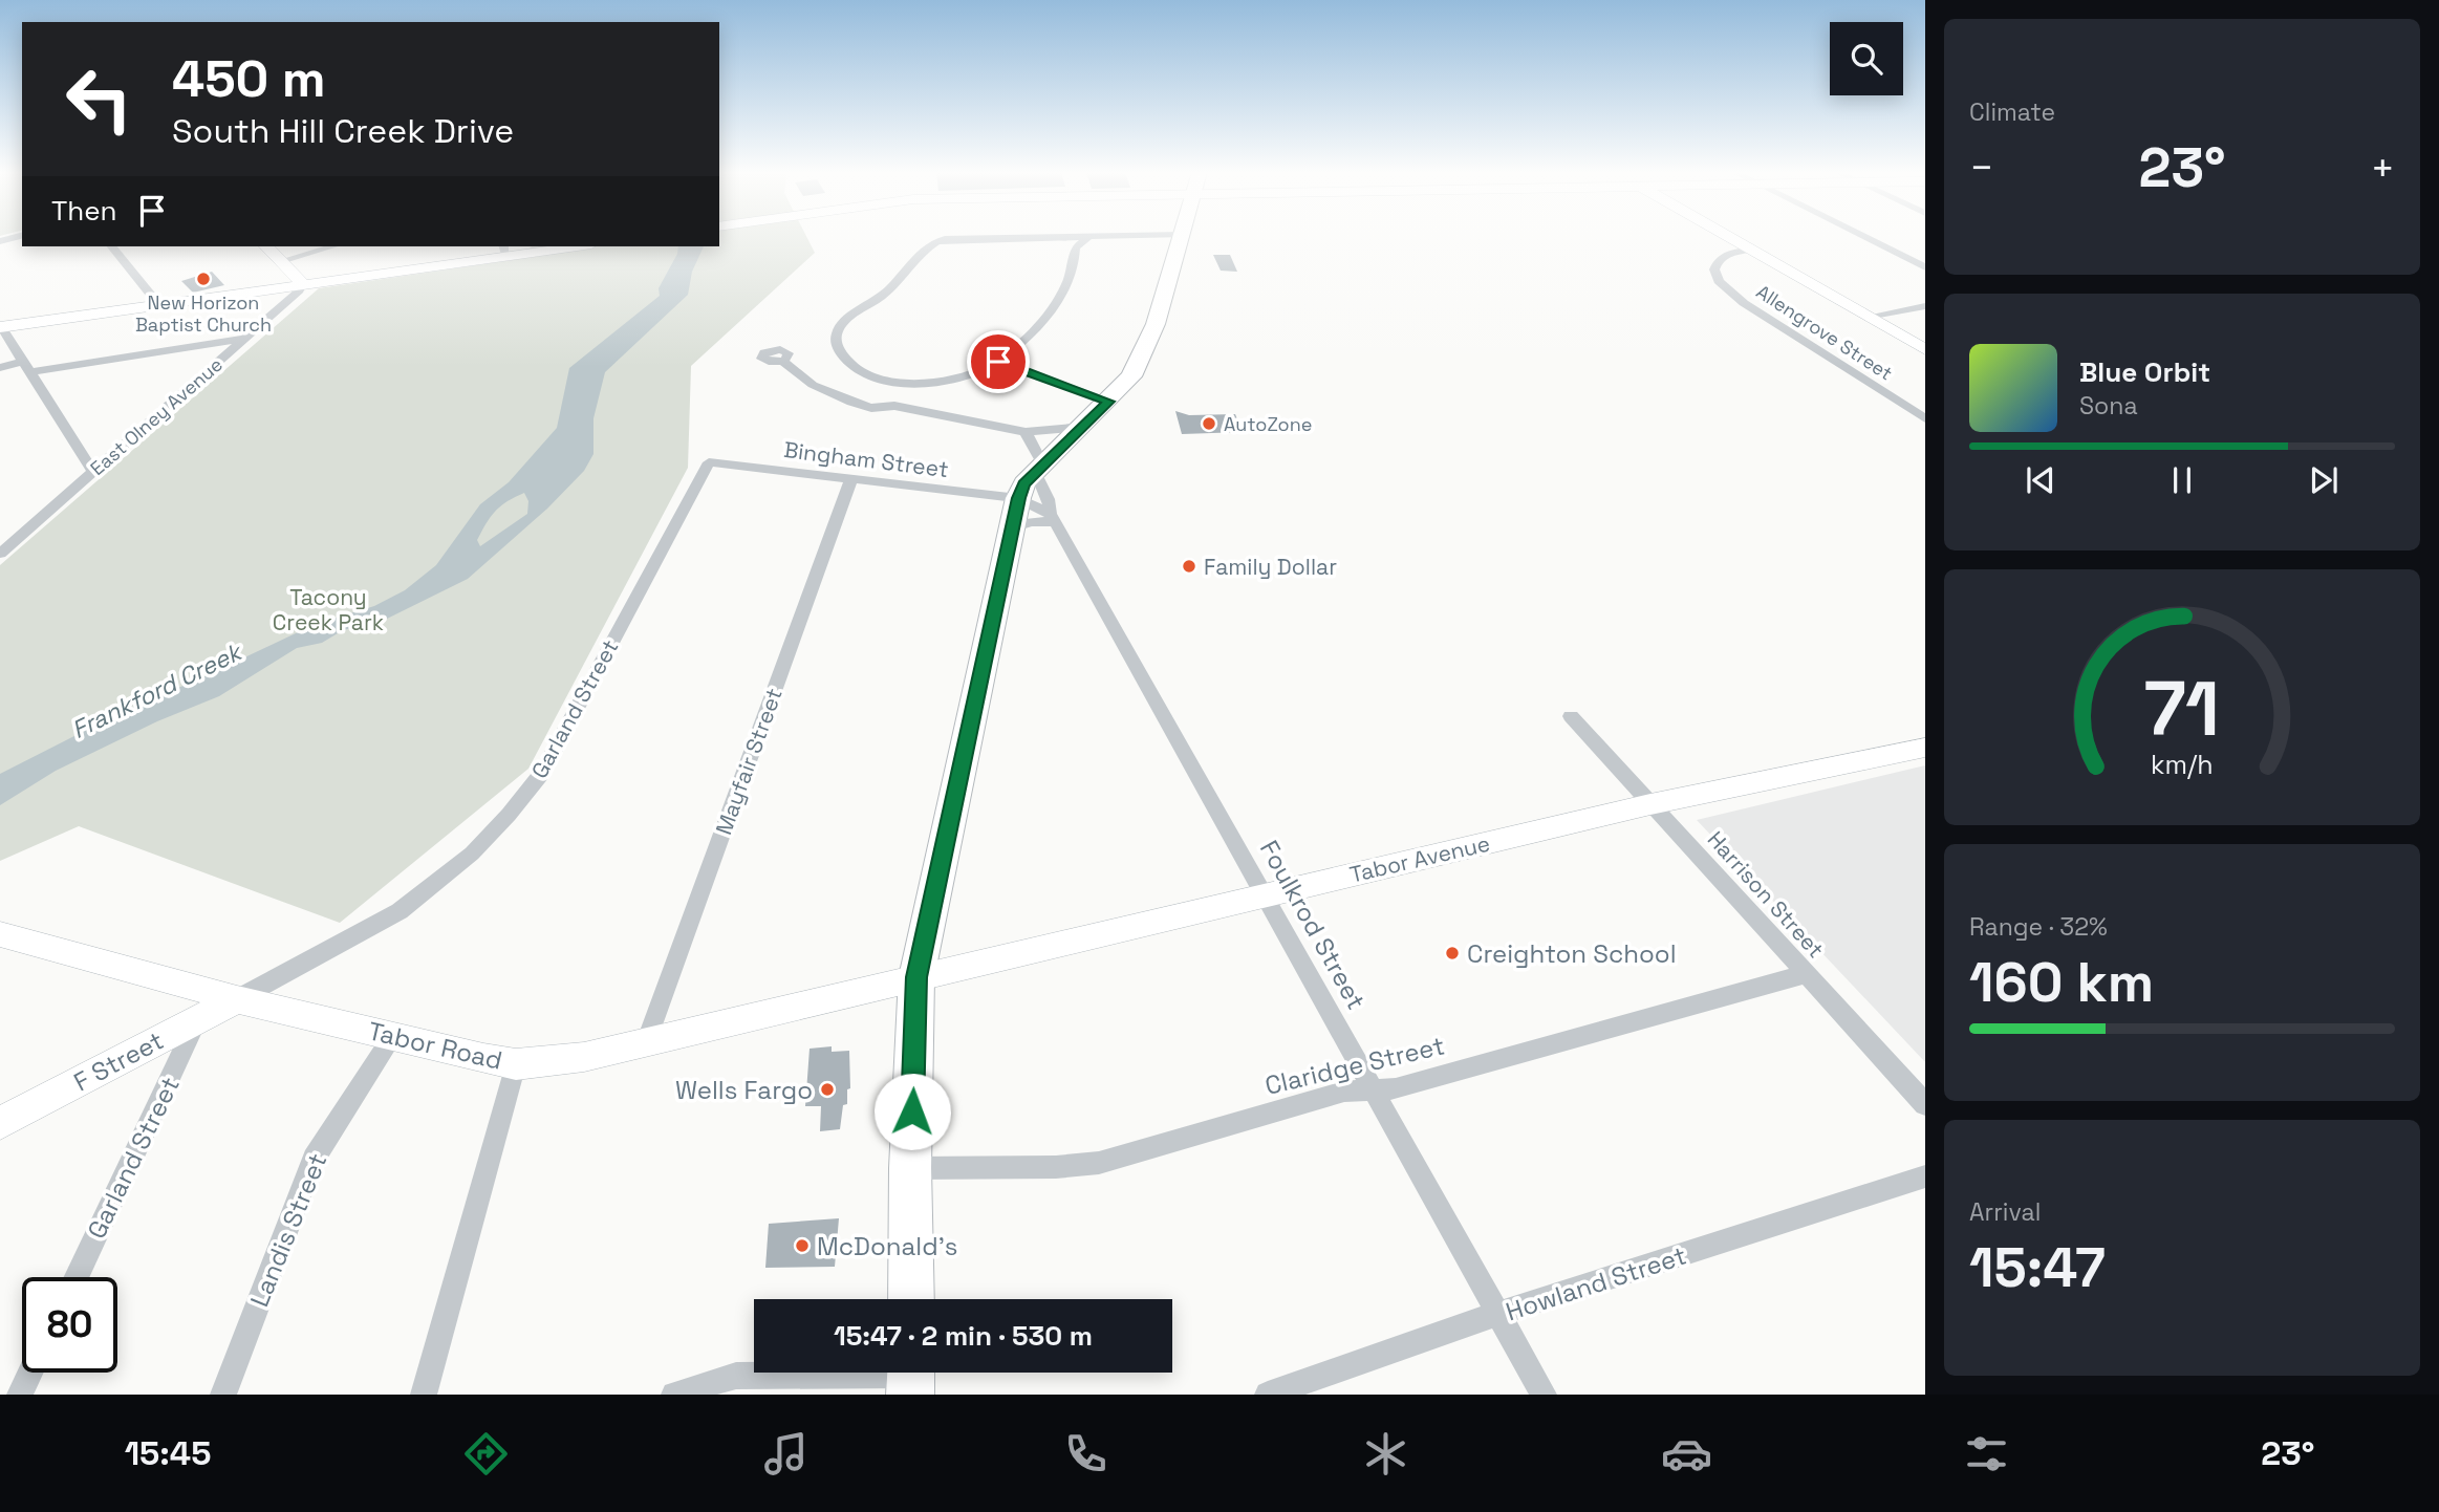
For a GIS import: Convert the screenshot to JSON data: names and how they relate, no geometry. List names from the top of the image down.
{
  "streets": {
    "main road": ["Tabor Avenue", "Tabor Road"],
    "street": [
      "Allengrove Street",
      "East Olney Avenue",
      "Bingham Street",
      "Garland Street",
      "Mayfair Street",
      "Harrison Street",
      "Foulkrod Street",
      "F Street",
      "Claridge Street",
      "Landis Street",
      "Howland Street"
    ]
  },
  "crossings": [
    ["Bingham Street", "Garland Street"],
    ["Bingham Street", "Mayfair Street"],
    ["Garland Street", "Tabor Road"],
    ["Garland Street", "F Street"],
    ["Mayfair Street", "Tabor Road"],
    ["Tabor Avenue", "Harrison Street"],
    ["Tabor Avenue", "Foulkrod Street"],
    ["Tabor Avenue", "Tabor Road"],
    ["Harrison Street", "Claridge Street"],
    ["Foulkrod Street", "Claridge Street"],
    ["Foulkrod Street", "Howland Street"],
    ["Tabor Road", "F Street"],
    ["Tabor Road", "Landis Street"]
  ],
  "water": ["Frankford Creek"],
  "parks": ["Tacony Creek Park"],
  "places": [
    "New Horizon Baptist Church",
    "AutoZone",
    "Family Dollar",
    "Creighton School",
    "Wells Fargo",
    "McDonald's"
  ],
  "page": {
    "tile": [
      "Climate",
      ["Range · 32%", "160 km"],
      ["Arrival", "15:47"]
    ],
    "turn": ["450 m", "South Hill Creek Drive"],
    "heat": ["−", "23°", "+"],
    "then": "Then",
    "song": ["Blue Orbit", "Sona"],
    "limit": "80",
    "trip": "15:47 · 2 min · 530 m",
    "tabs": ["15:45", "23°"],
    "gauge": ["71", "km/h"]
  }
}
